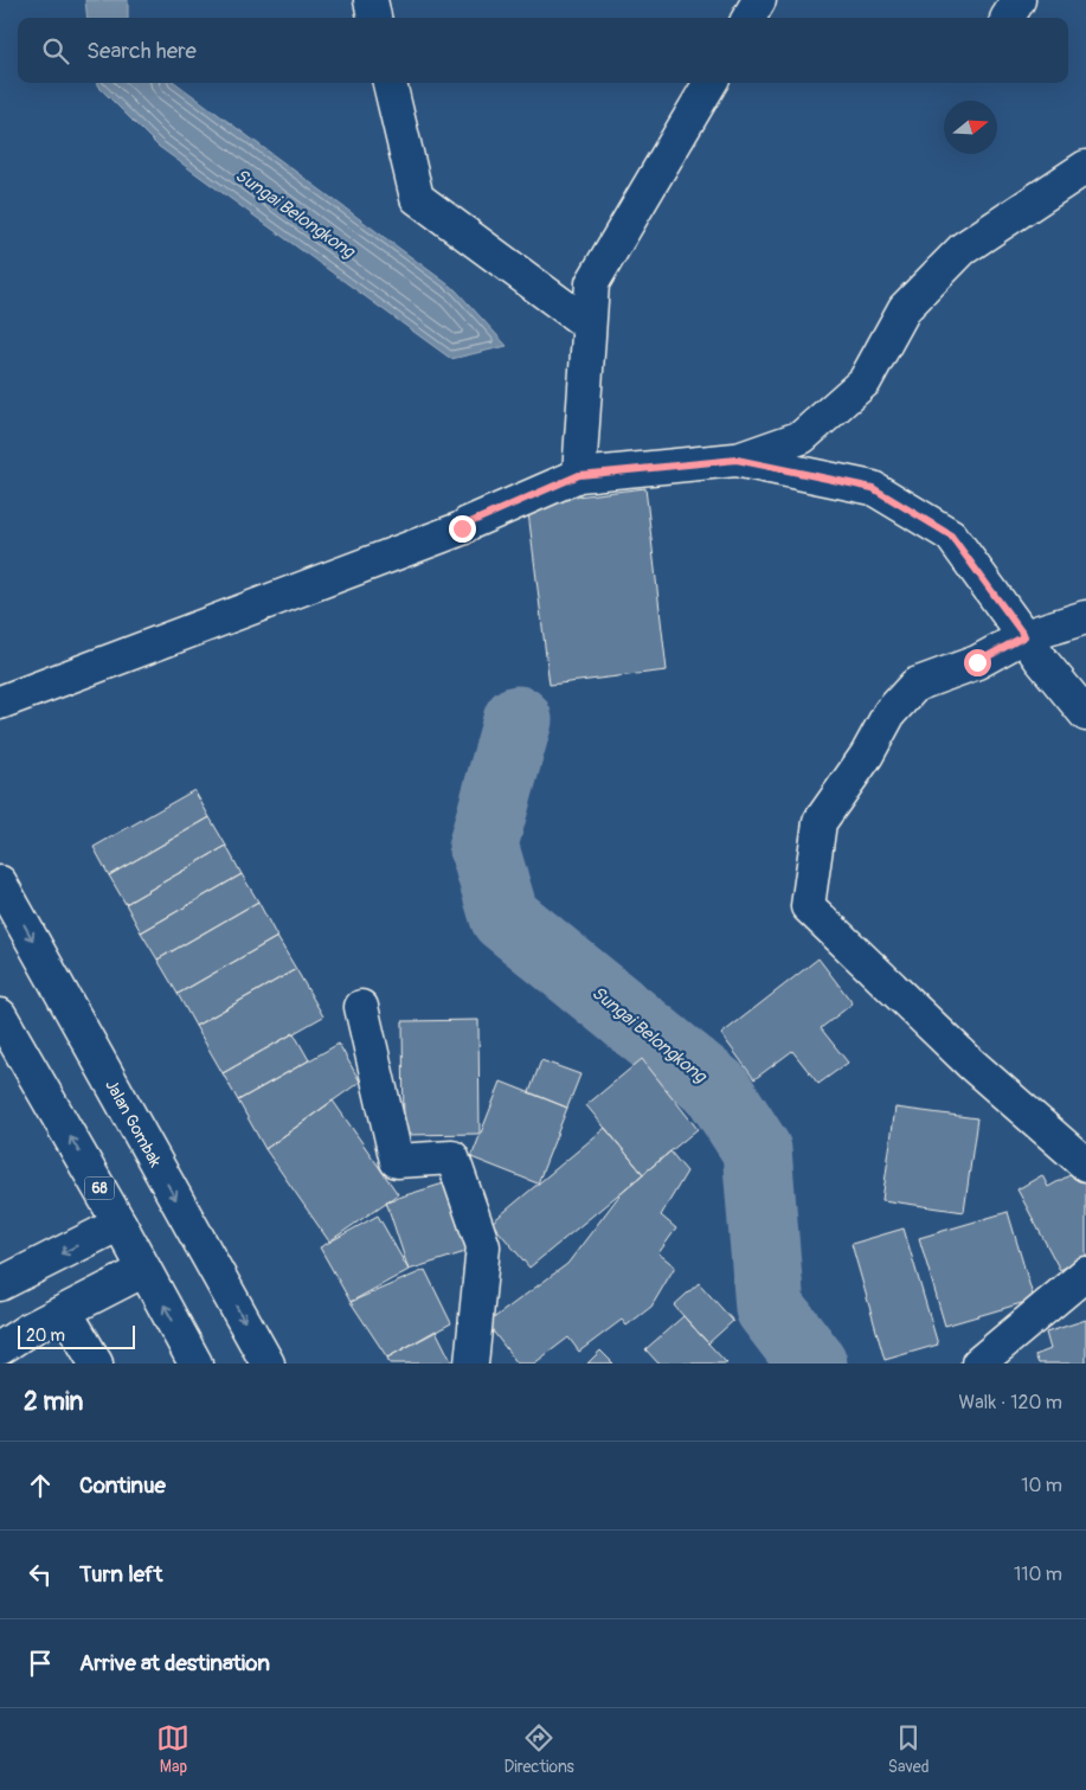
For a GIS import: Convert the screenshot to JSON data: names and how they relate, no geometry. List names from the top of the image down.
{
  "streets": {
    "street": ["Jalan Gombak", "68"]
  },
  "water": ["Sungai Belongkong"],
  "scale_bar": "20 m",
  "north": "right",
  "page": {
    "search": "Search here",
    "scale": "20 m",
    "heading": ["2 min", "Walk · 120 m"],
    "list": [
      ["Continue", "10 m"],
      ["Turn left", "110 m"],
      "Arrive at destination"
    ],
    "nav": ["Map", "Directions", "Saved"]
  }
}
